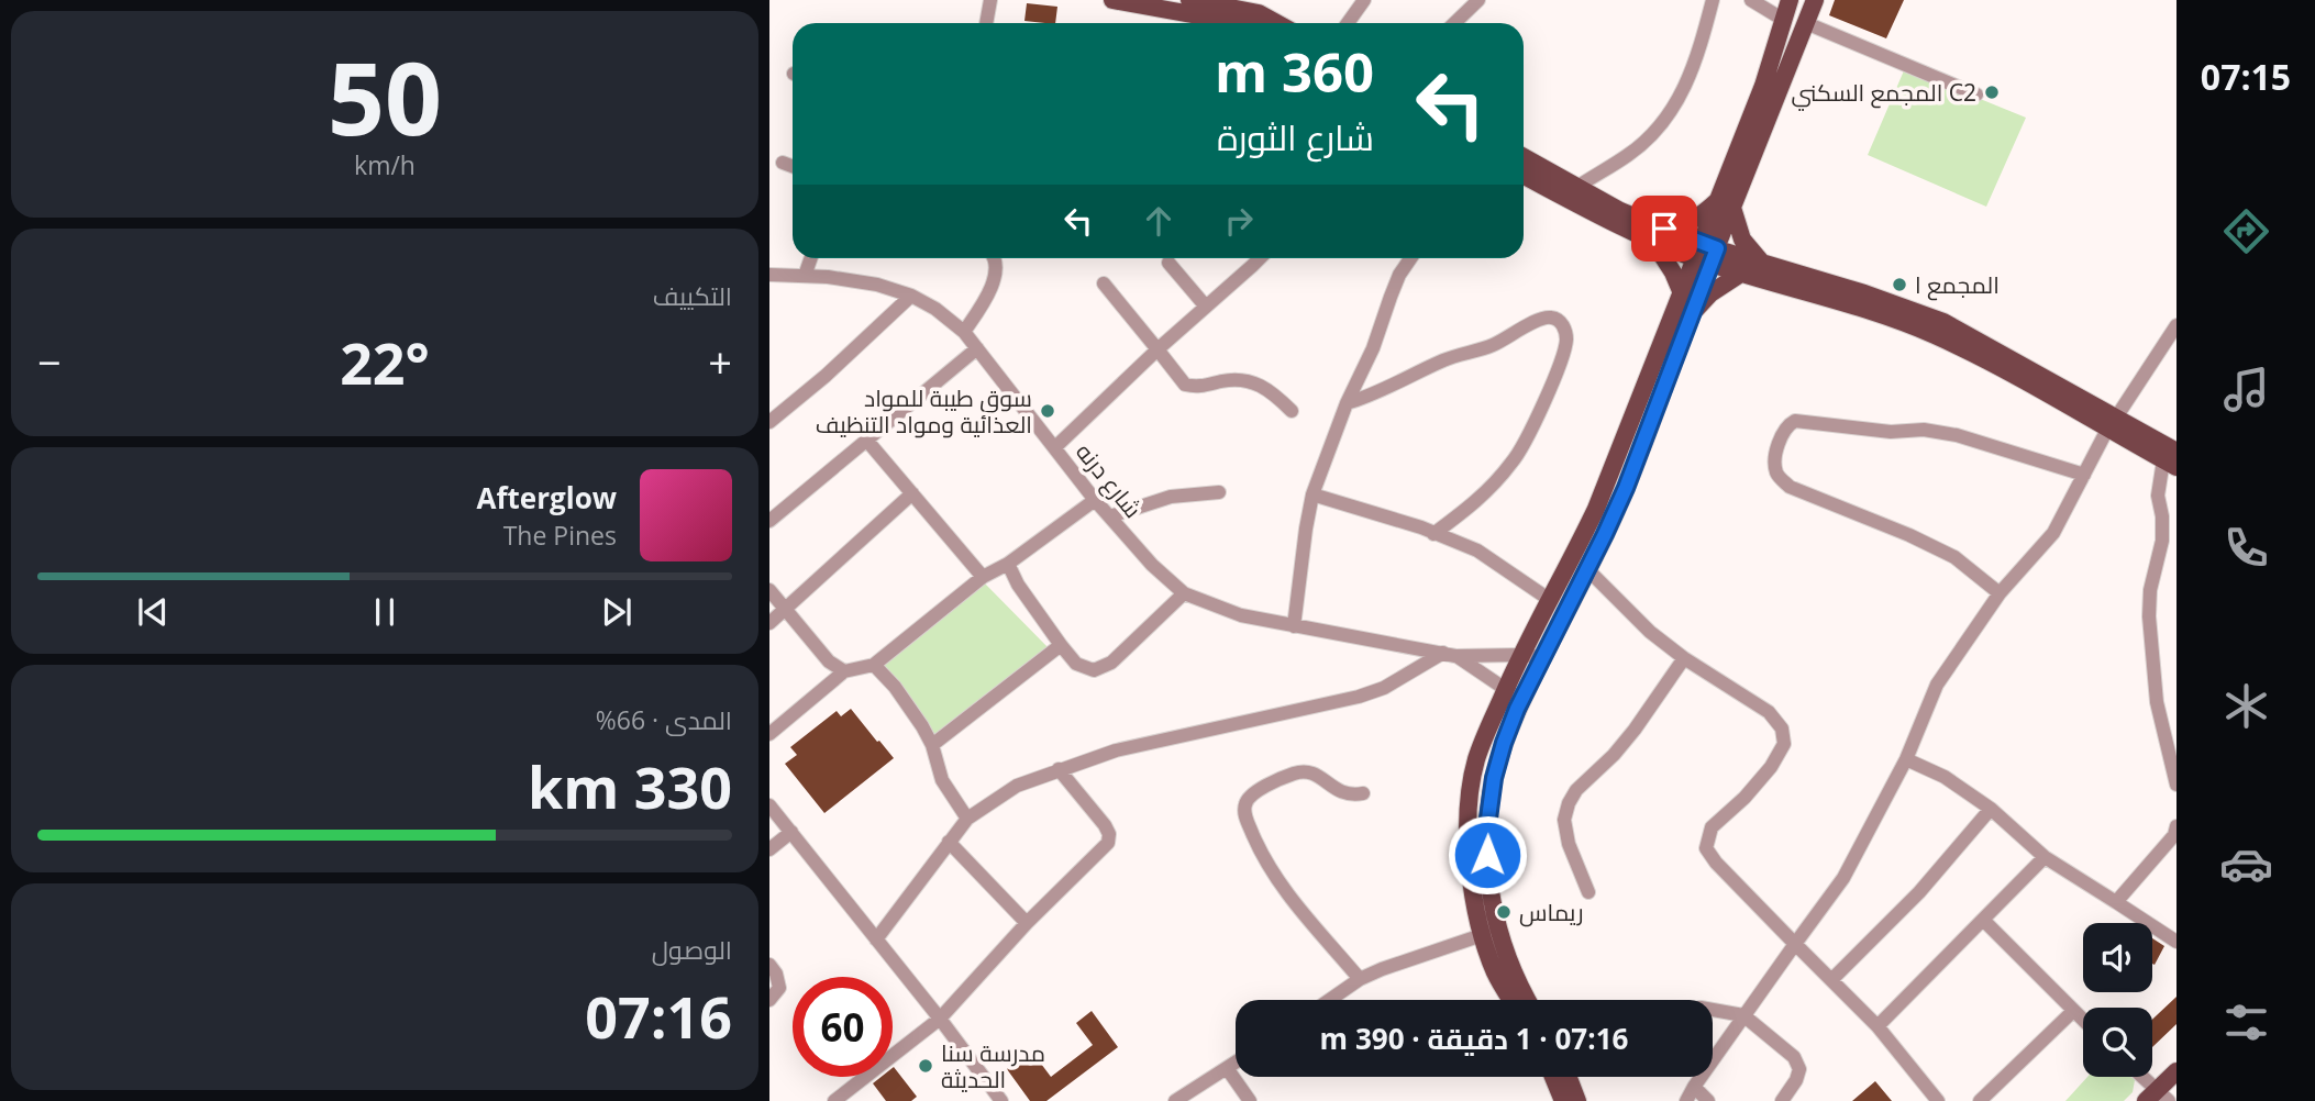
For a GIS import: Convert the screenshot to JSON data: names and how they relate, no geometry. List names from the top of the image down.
{
  "streets": {
    "street": ["شارع درنه"]
  },
  "places": [
    "المجمع السكني C2",
    "المجمع ا",
    "سوق طيبة للمواد العذائية ومواد التنظيف",
    "ريماس",
    "مدرسة سنا الحديثة"
  ],
  "page": {
    "tabs": "07:15",
    "tile": [
      ["50", "km/h"],
      "التكييف",
      ["المدى · 66%", "330 km"],
      ["الوصول", "07:16"]
    ],
    "turn": ["360 m", "شارع الثورة"],
    "heat": ["−", "22°", "+"],
    "song": ["Afterglow", "The Pines"],
    "limit": "60",
    "trip": "07:16 · 1 دقيقة · 390 m"
  }
}
